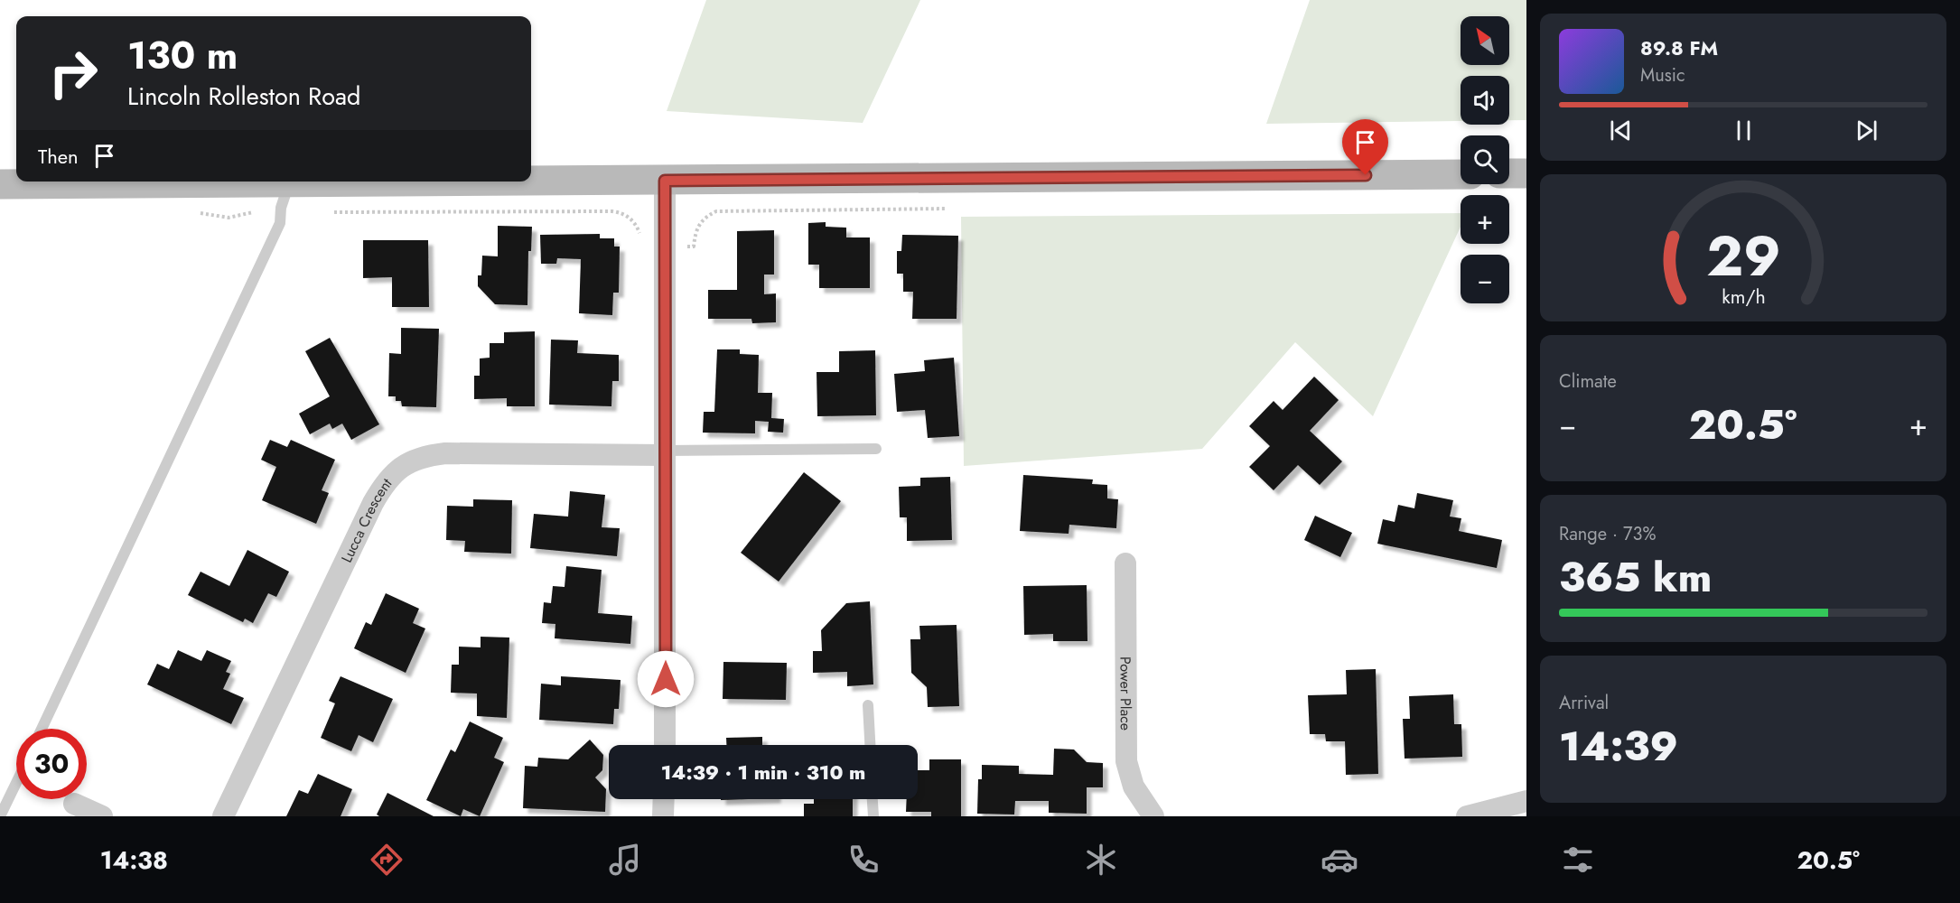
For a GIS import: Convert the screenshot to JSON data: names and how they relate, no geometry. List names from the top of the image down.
{
  "streets": {
    "street": ["Lucca Crescent", "Power Place"]
  },
  "north": "top left",
  "page": {
    "map_buttons": ["+", "−"],
    "turn": ["130 m", "Lincoln Rolleston Road"],
    "song": ["89.8 FM", "Music"],
    "then": "Then",
    "tile": [
      "Climate",
      ["Range · 73%", "365 km"],
      ["Arrival", "14:39"]
    ],
    "heat": ["−", "20.5°", "+"],
    "limit": "30",
    "trip": "14:39 · 1 min · 310 m",
    "tabs": ["14:38", "20.5°"],
    "gauge": ["29", "km/h"]
  }
}
